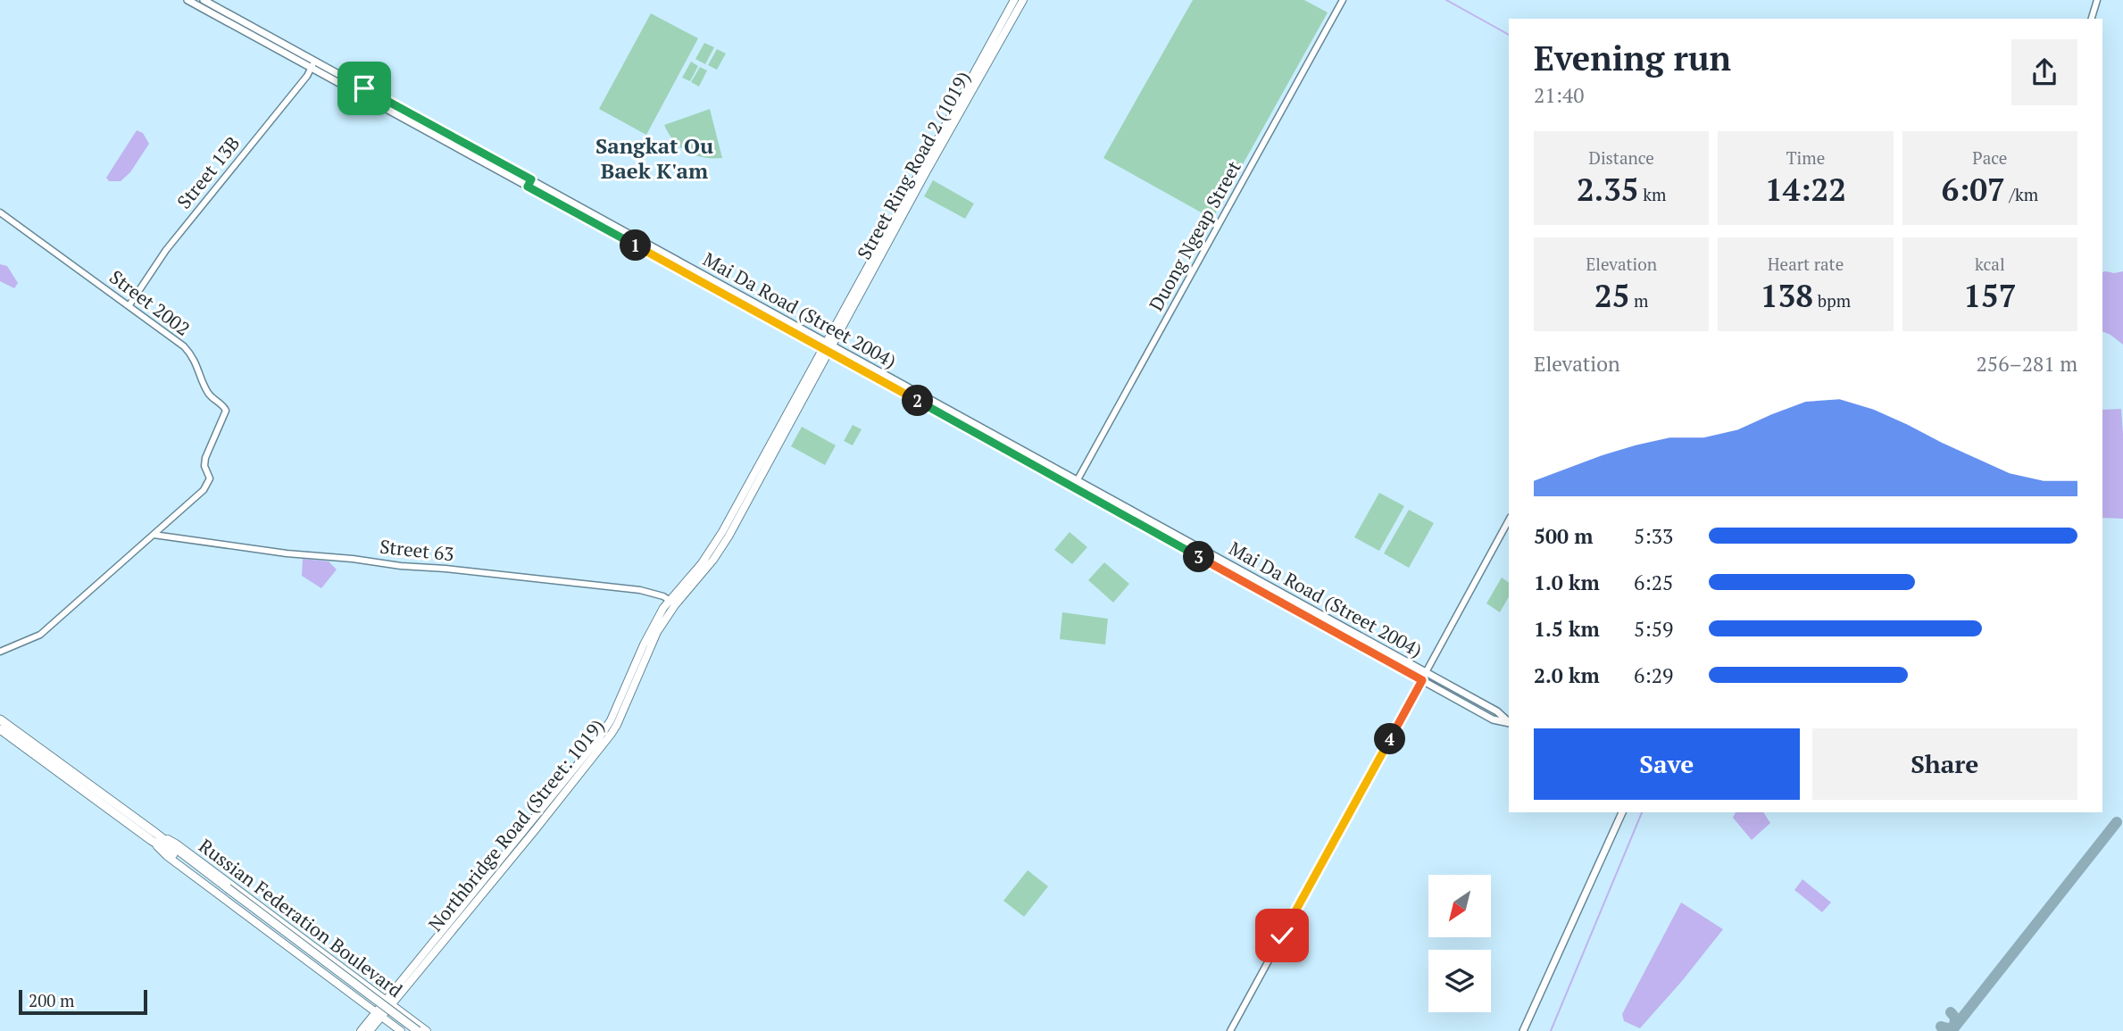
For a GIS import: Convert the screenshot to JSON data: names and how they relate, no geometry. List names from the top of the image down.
{
  "streets": {
    "highway": ["Russian Federation Boulevard"],
    "main road": ["Street Ring Road 2 (1019)", "Mai Da Road (Street 2004)", "Northbridge Road (Street: 1019)"],
    "street": [
      "Street 13B",
      "Duong Ngeap Street",
      "Street 2002",
      "Street 63"
    ]
  },
  "crossings": [
    ["Street Ring Road 2 (1019)", "Mai Da Road (Street 2004)"],
    ["Street Ring Road 2 (1019)", "Northbridge Road (Street: 1019)"],
    ["Street 13B", "Street 2002"],
    ["Street 13B", "Mai Da Road (Street 2004)"],
    ["Duong Ngeap Street", "Mai Da Road (Street 2004)"],
    ["Street 2002", "Street 63"],
    ["Mai Da Road (Street 2004)", "Northbridge Road (Street: 1019)"],
    ["Street 63", "Northbridge Road (Street: 1019)"],
    ["Northbridge Road (Street: 1019)", "Russian Federation Boulevard"]
  ],
  "districts": ["Sangkat Ou Baek K'am"],
  "scale_bar": "200 m",
  "north": "bottom left",
  "page": {
    "heading": ["Evening run", "21:40"],
    "stats": [
      ["Distance", "2.35 km"],
      ["Time", "14:22"],
      ["Pace", "6:07 /km"],
      ["Elevation", "25 m"],
      ["Heart rate", "138 bpm"],
      ["kcal", "157"]
    ],
    "pins": [
      "1",
      "2",
      "3",
      "4"
    ],
    "chart": ["Elevation", "256–281 m"],
    "list": [
      {
        "name": "500 m",
        "note": "5:33"
      },
      {
        "name": "1.0 km",
        "note": "6:25"
      },
      {
        "name": "1.5 km",
        "note": "5:59"
      },
      {
        "name": "2.0 km",
        "note": "6:29"
      }
    ],
    "buttons": ["Save", "Share"],
    "scale": "200 m"
  }
}
